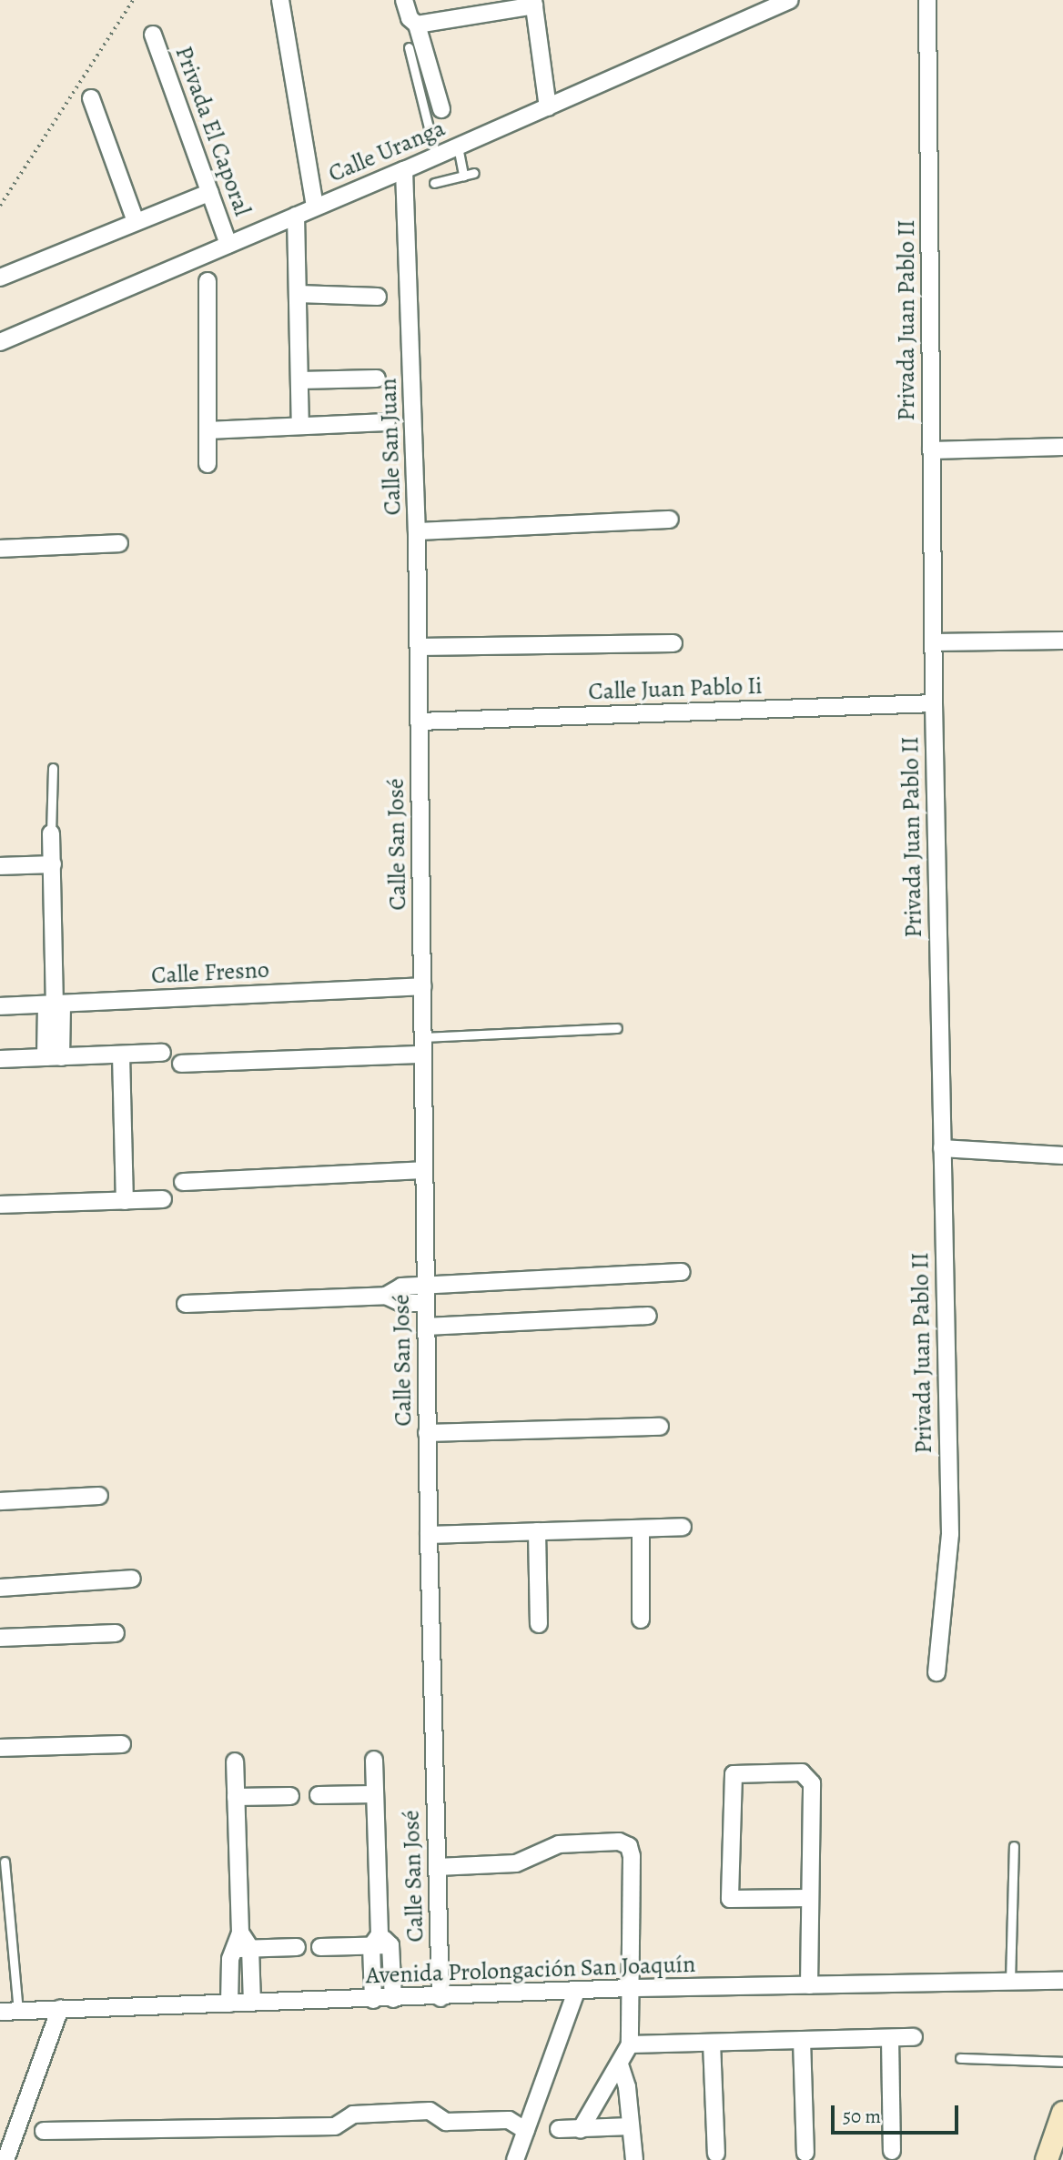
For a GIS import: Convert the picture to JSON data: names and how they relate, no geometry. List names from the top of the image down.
{
  "streets": {
    "street": [
      "Privada El Caporal",
      "Calle Uranga",
      "Privada Juan Pablo II",
      "Calle San Juan",
      "Calle Juan Pablo Ii",
      "Calle San José",
      "Calle Fresno",
      "Avenida Prolongación San Joaquín"
    ]
  },
  "crossings": [
    ["Privada El Caporal", "Calle Uranga"],
    ["Calle Uranga", "Calle San Juan"],
    ["Privada Juan Pablo II", "Calle Juan Pablo Ii"],
    ["Calle San Juan", "Calle Juan Pablo Ii"],
    ["Calle San Juan", "Calle San José"],
    ["Calle Juan Pablo Ii", "Calle San José"],
    ["Calle San José", "Calle Fresno"],
    ["Calle San José", "Avenida Prolongación San Joaquín"]
  ],
  "scale_bar": "50 m"
}
